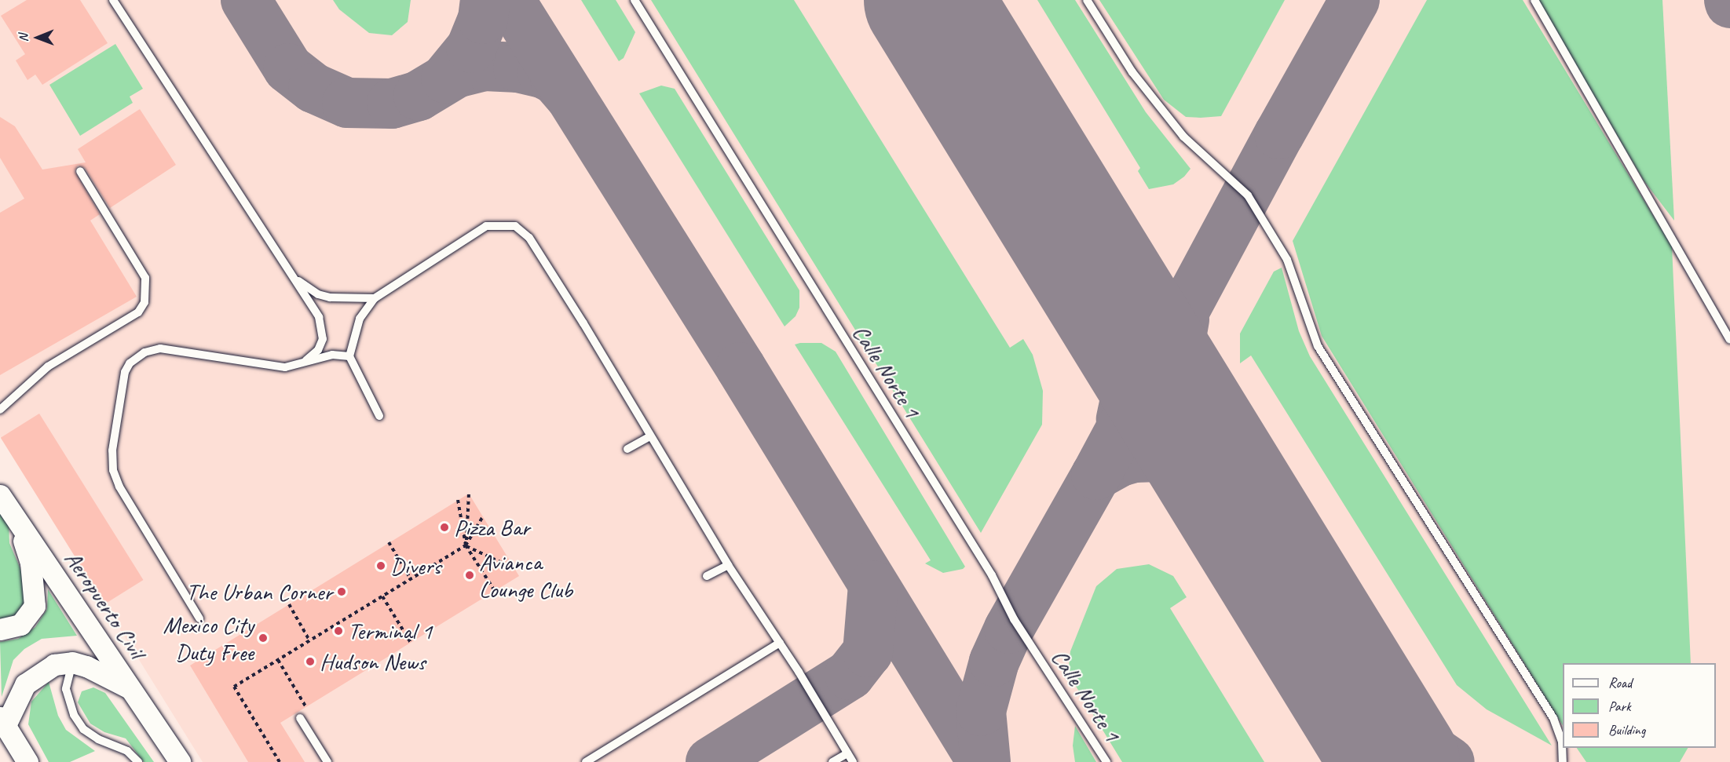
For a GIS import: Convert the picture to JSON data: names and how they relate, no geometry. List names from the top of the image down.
{
  "streets": {
    "street": ["Aeropuerto Civil"],
    "lane": ["Calle Norte 1"]
  },
  "places": [
    "Pizza Bar",
    "Divers",
    "Avianca Lounge Club",
    "The Urban Corner",
    "Terminal 1",
    "Mexico City Duty Free",
    "Hudson News"
  ],
  "legend": ["Road", "Park", "Building"],
  "north": "left"
}
